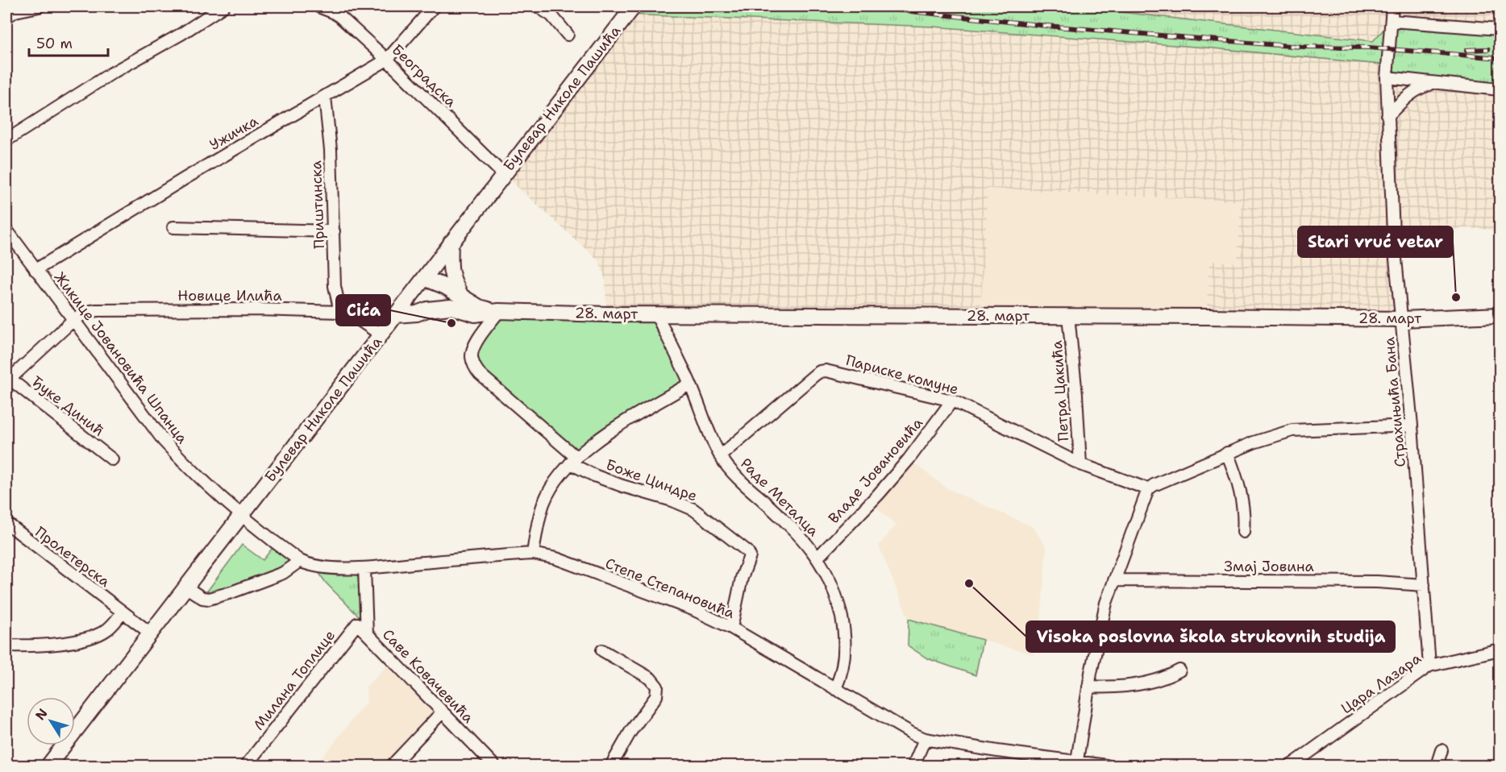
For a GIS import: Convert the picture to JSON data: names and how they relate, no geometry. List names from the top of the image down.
{
  "streets": {
    "main road": ["Булевар Николе Пашића", "28. март"],
    "street": [
      "Београдска",
      "Ужичка",
      "Приштинска",
      "Новице Илића",
      "Жикице Јовановића Шпанца",
      "Париске комуне",
      "Петра Цакића",
      "Страхињића Бана",
      "Ђуке Динић",
      "Владе Јовановића",
      "Боже Циндре",
      "Раде Металца",
      "Пролетерска",
      "Змај Јовина",
      "Степе Степановића",
      "Саве Ковачевића",
      "Милана Топлице",
      "Цара Лазара"
    ]
  },
  "crossings": [
    ["Београдска", "Булевар Николе Пашића"],
    ["Београдска", "Ужичка"],
    ["Булевар Николе Пашића", "Новице Илића"],
    ["Булевар Николе Пашића", "28. март"],
    ["Булевар Николе Пашића", "Жикице Јовановића Шпанца"],
    ["Булевар Николе Пашића", "Пролетерска"],
    ["Булевар Николе Пашића", "Степе Степановића"],
    ["Ужичка", "Приштинска"],
    ["Ужичка", "Жикице Јовановића Шпанца"],
    ["Приштинска", "Новице Илића"],
    ["Новице Илића", "Жикице Јовановића Шпанца"],
    ["Новице Илића", "Ђуке Динић"],
    ["28. март", "Петра Цакића"],
    ["28. март", "Страхињића Бана"],
    ["28. март", "Боже Циндре"],
    ["28. март", "Раде Металца"],
    ["Жикице Јовановића Шпанца", "Степе Степановића"],
    ["Париске комуне", "Петра Цакића"],
    ["Париске комуне", "Владе Јовановића"],
    ["Париске комуне", "Раде Металца"],
    ["Страхињића Бана", "Змај Јовина"],
    ["Страхињића Бана", "Цара Лазара"],
    ["Владе Јовановића", "Раде Металца"],
    ["Боже Циндре", "Степе Степановића"],
    ["Раде Металца", "Степе Степановића"],
    ["Степе Степановића", "Саве Ковачевића"],
    ["Саве Ковачевића", "Милана Топлице"]
  ],
  "places": ["Stari vruć vetar", "Cića", "Visoka poslovna škola strukovnih studija"],
  "scale_bar": "50 m",
  "north": "top left"
}
